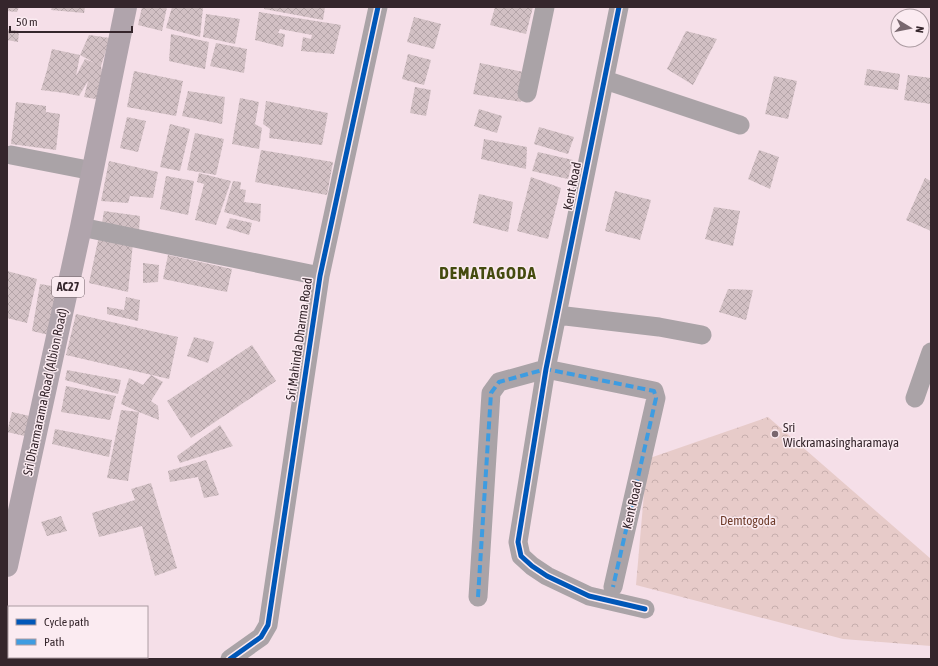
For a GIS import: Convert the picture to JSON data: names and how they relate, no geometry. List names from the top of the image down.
{
  "streets": {
    "main road": ["AC27", "Sri Dharmarama Road (Albion Road)"],
    "street": ["Kent Road", "Sri Mahinda Dharma Road"]
  },
  "districts": ["DEMATAGODA"],
  "parks": ["Demtogoda"],
  "places": ["Sri Wickramasingharamaya"],
  "legend": ["Cycle path", "Path"],
  "scale_bar": "50 m",
  "north": "right"
}
